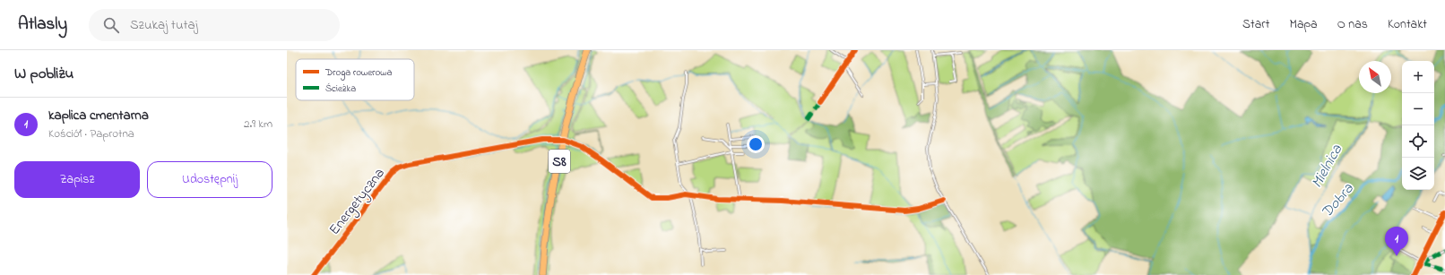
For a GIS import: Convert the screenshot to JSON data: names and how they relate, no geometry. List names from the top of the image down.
{
  "streets": {
    "highway": ["S8"],
    "street": ["Energetyczna"]
  },
  "water": ["Mielnica", "Dobra"],
  "legend": ["Droga rowerowa", "Ścieżka"],
  "north": "top left",
  "page": {
    "header": "Atlasly",
    "search": "Szukaj tutaj",
    "nav": [
      "Start",
      "Mapa",
      "O nas",
      "Kontakt"
    ],
    "heading": "W pobliżu",
    "map_buttons": ["+", "−"],
    "list": [
      {
        "mark": "1",
        "name": "kaplica cmentarna",
        "note": "Kościół · Paprotna",
        "value": "2.9 km"
      }
    ],
    "buttons": ["Zapisz", "Udostępnij"],
    "pins": "1"
  }
}
